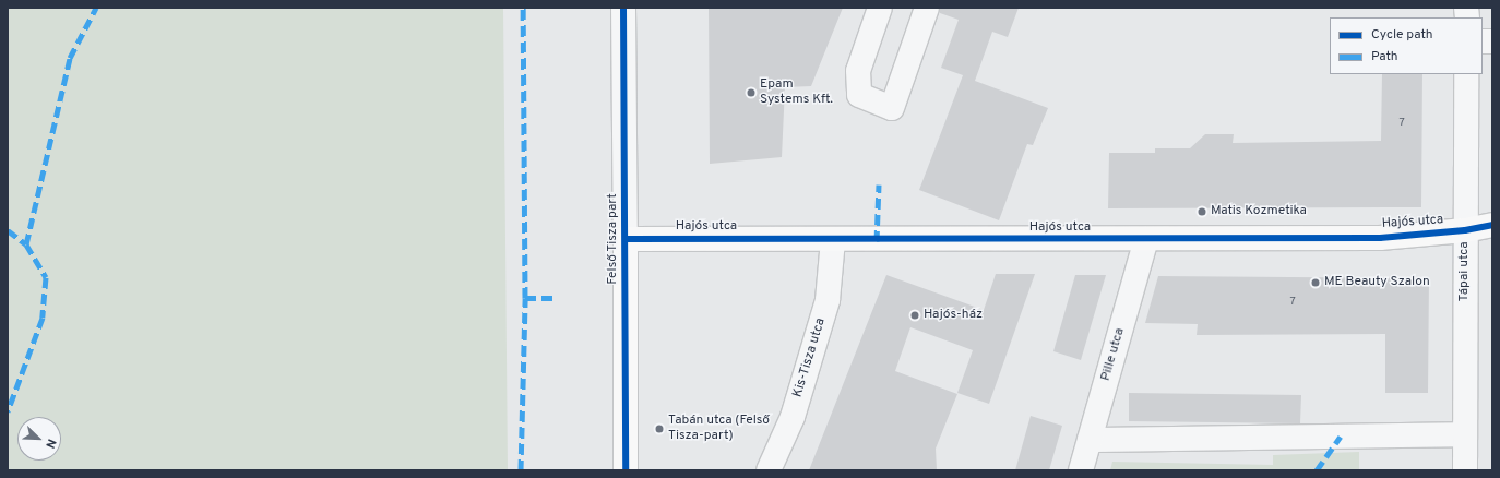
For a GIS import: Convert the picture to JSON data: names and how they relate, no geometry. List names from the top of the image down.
{
  "streets": {
    "main road": ["Hajós utca", "Felső Tisza part"],
    "street": ["Tápai utca", "Pille utca", "Kis-Tisza utca"]
  },
  "crossings": [
    ["Hajós utca", "Felső Tisza part"],
    ["Hajós utca", "Tápai utca"],
    ["Hajós utca", "Pille utca"],
    ["Hajós utca", "Kis-Tisza utca"]
  ],
  "places": [
    "Epam Systems Kft.",
    "Matis Kozmetika",
    "ME Beauty Szalon",
    "Hajós-ház",
    "Tabán utca (Felső Tisza-part)"
  ],
  "house_numbers": ["7", "7"],
  "legend": ["Cycle path", "Path"],
  "north": "bottom right"
}
